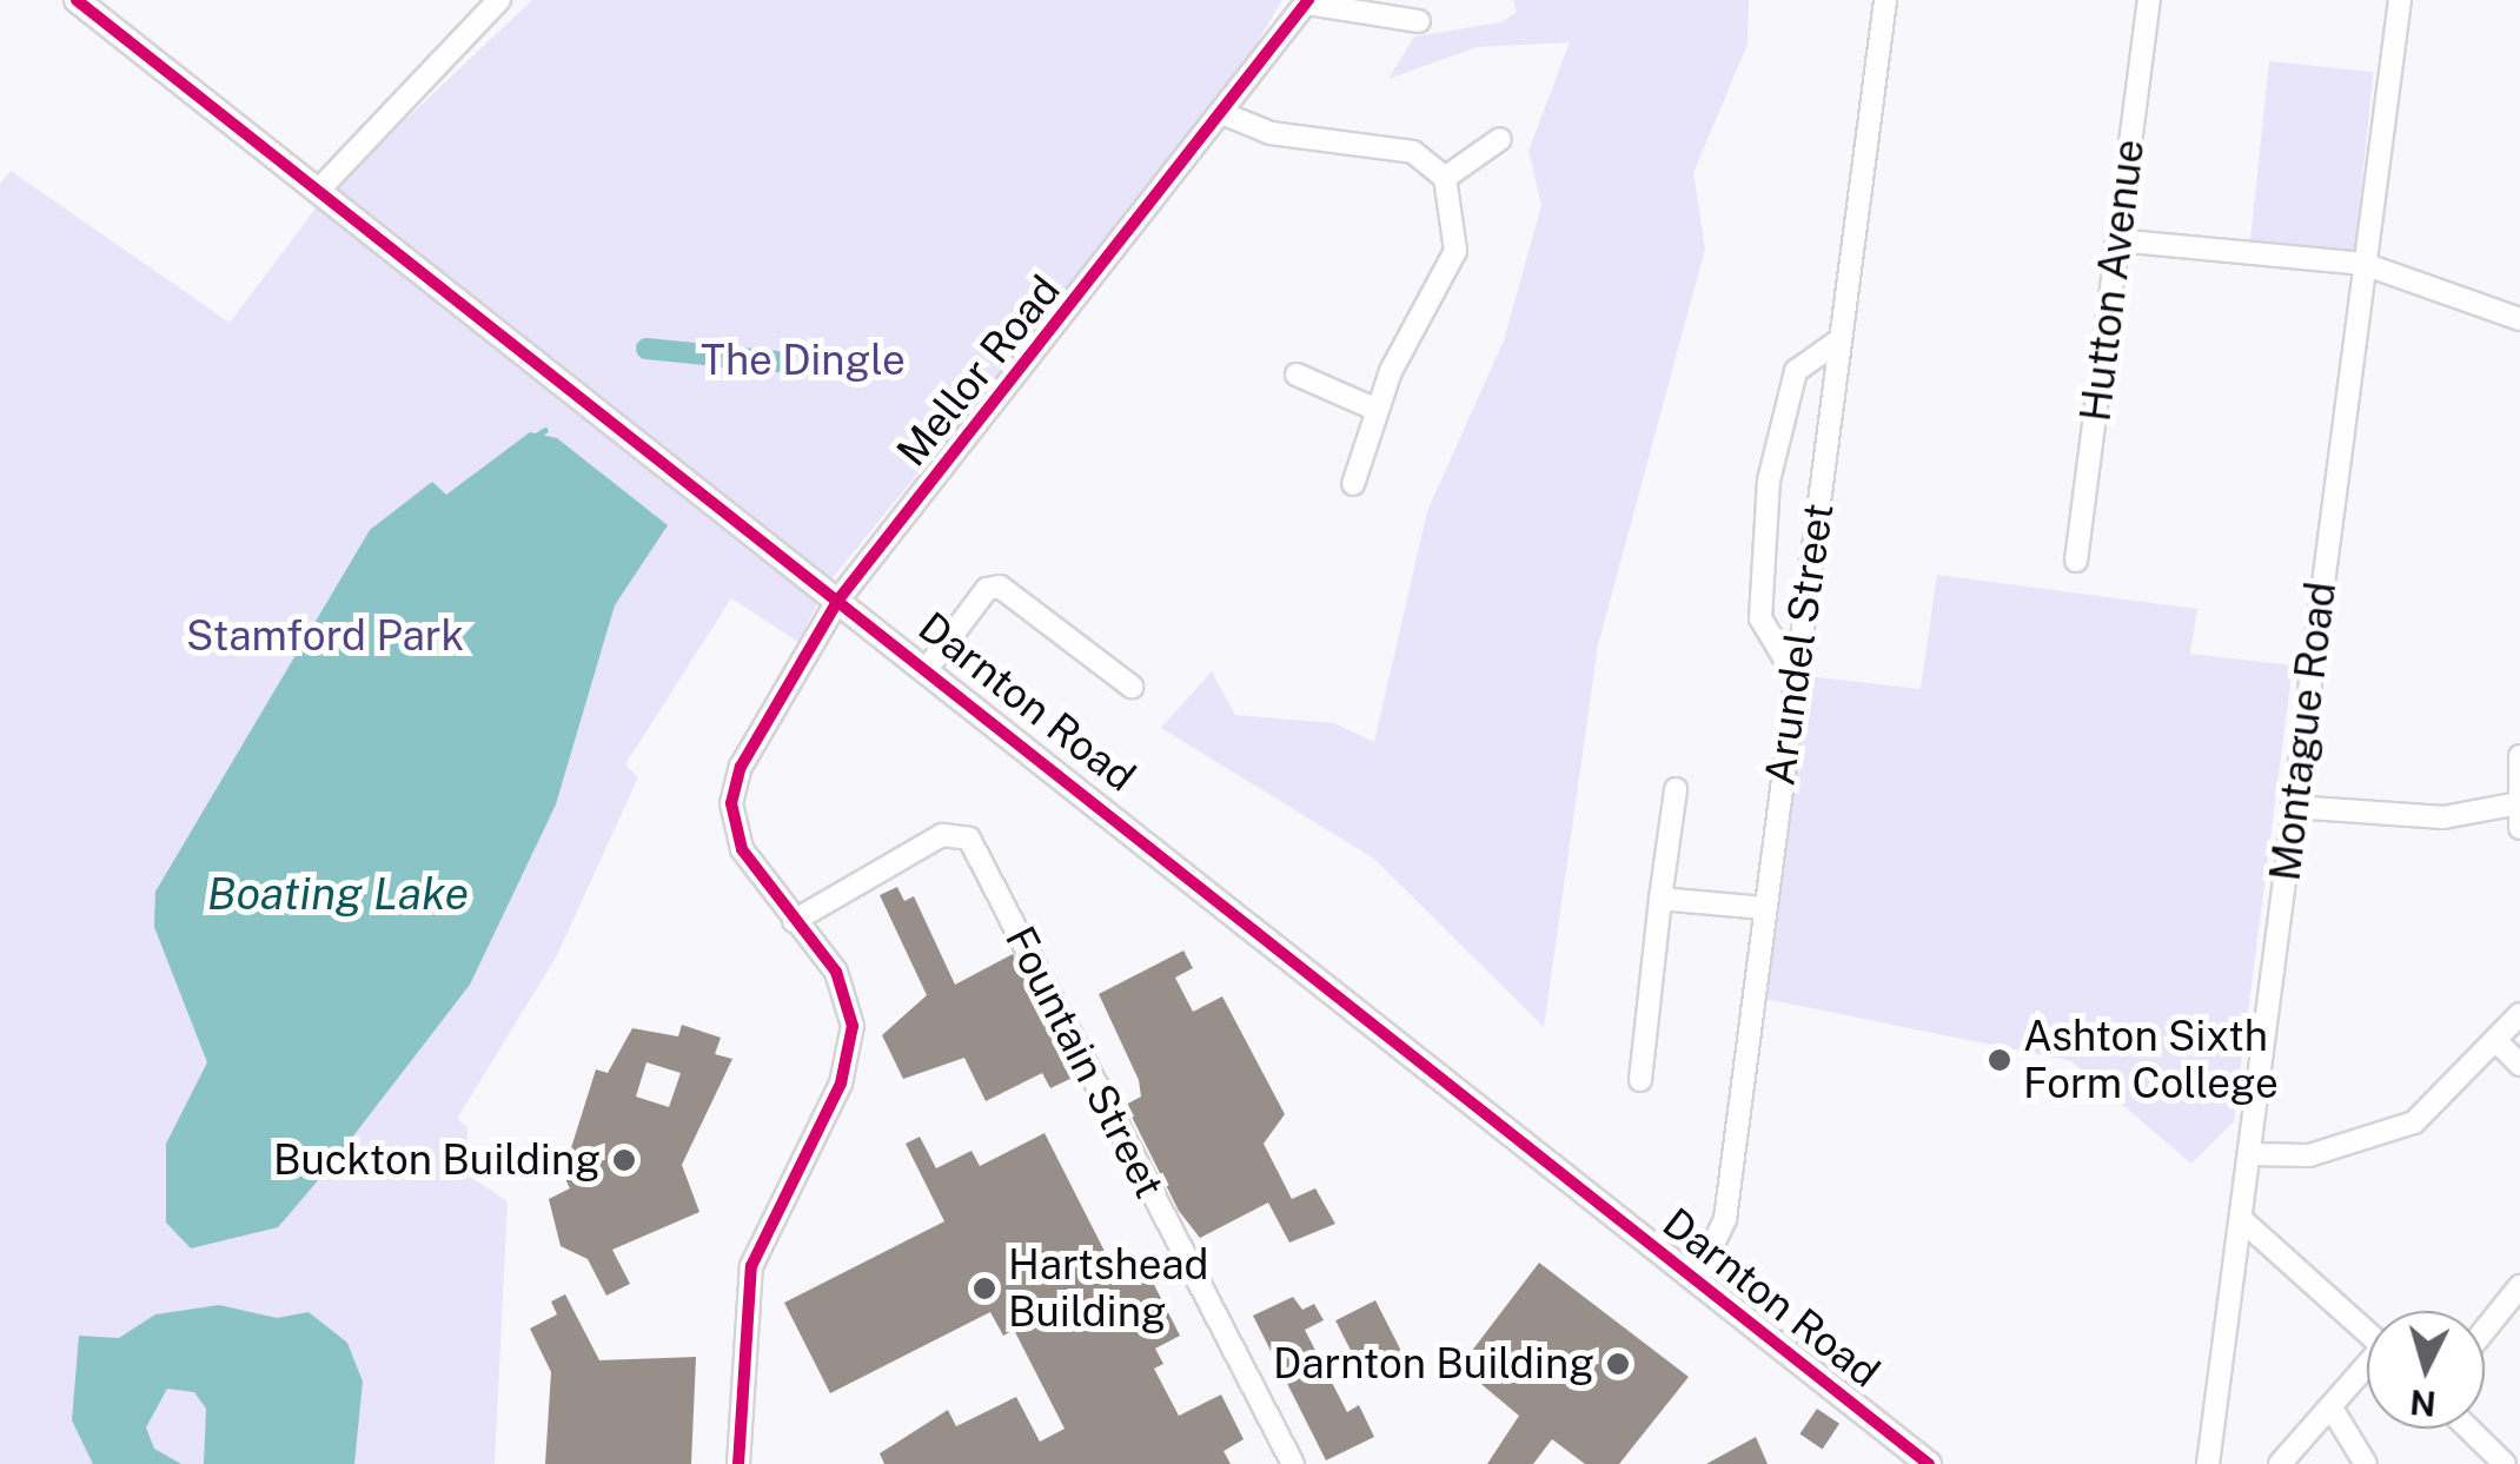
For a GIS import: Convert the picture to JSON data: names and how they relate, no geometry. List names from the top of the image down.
{
  "streets": {
    "street": [
      "Hutton Avenue",
      "Mellor Road",
      "Arundel Street",
      "Darnton Road",
      "Montague Road",
      "Fountain Street"
    ]
  },
  "crossings": [
    ["Mellor Road", "Darnton Road"],
    ["Mellor Road", "Fountain Street"],
    ["Arundel Street", "Darnton Road"]
  ],
  "water": ["Boating Lake"],
  "parks": ["The Dingle", "Stamford Park"],
  "places": [
    "Ashton Sixth Form College",
    "Buckton Building",
    "Hartshead Building",
    "Darnton Building"
  ],
  "north": "bottom"
}
